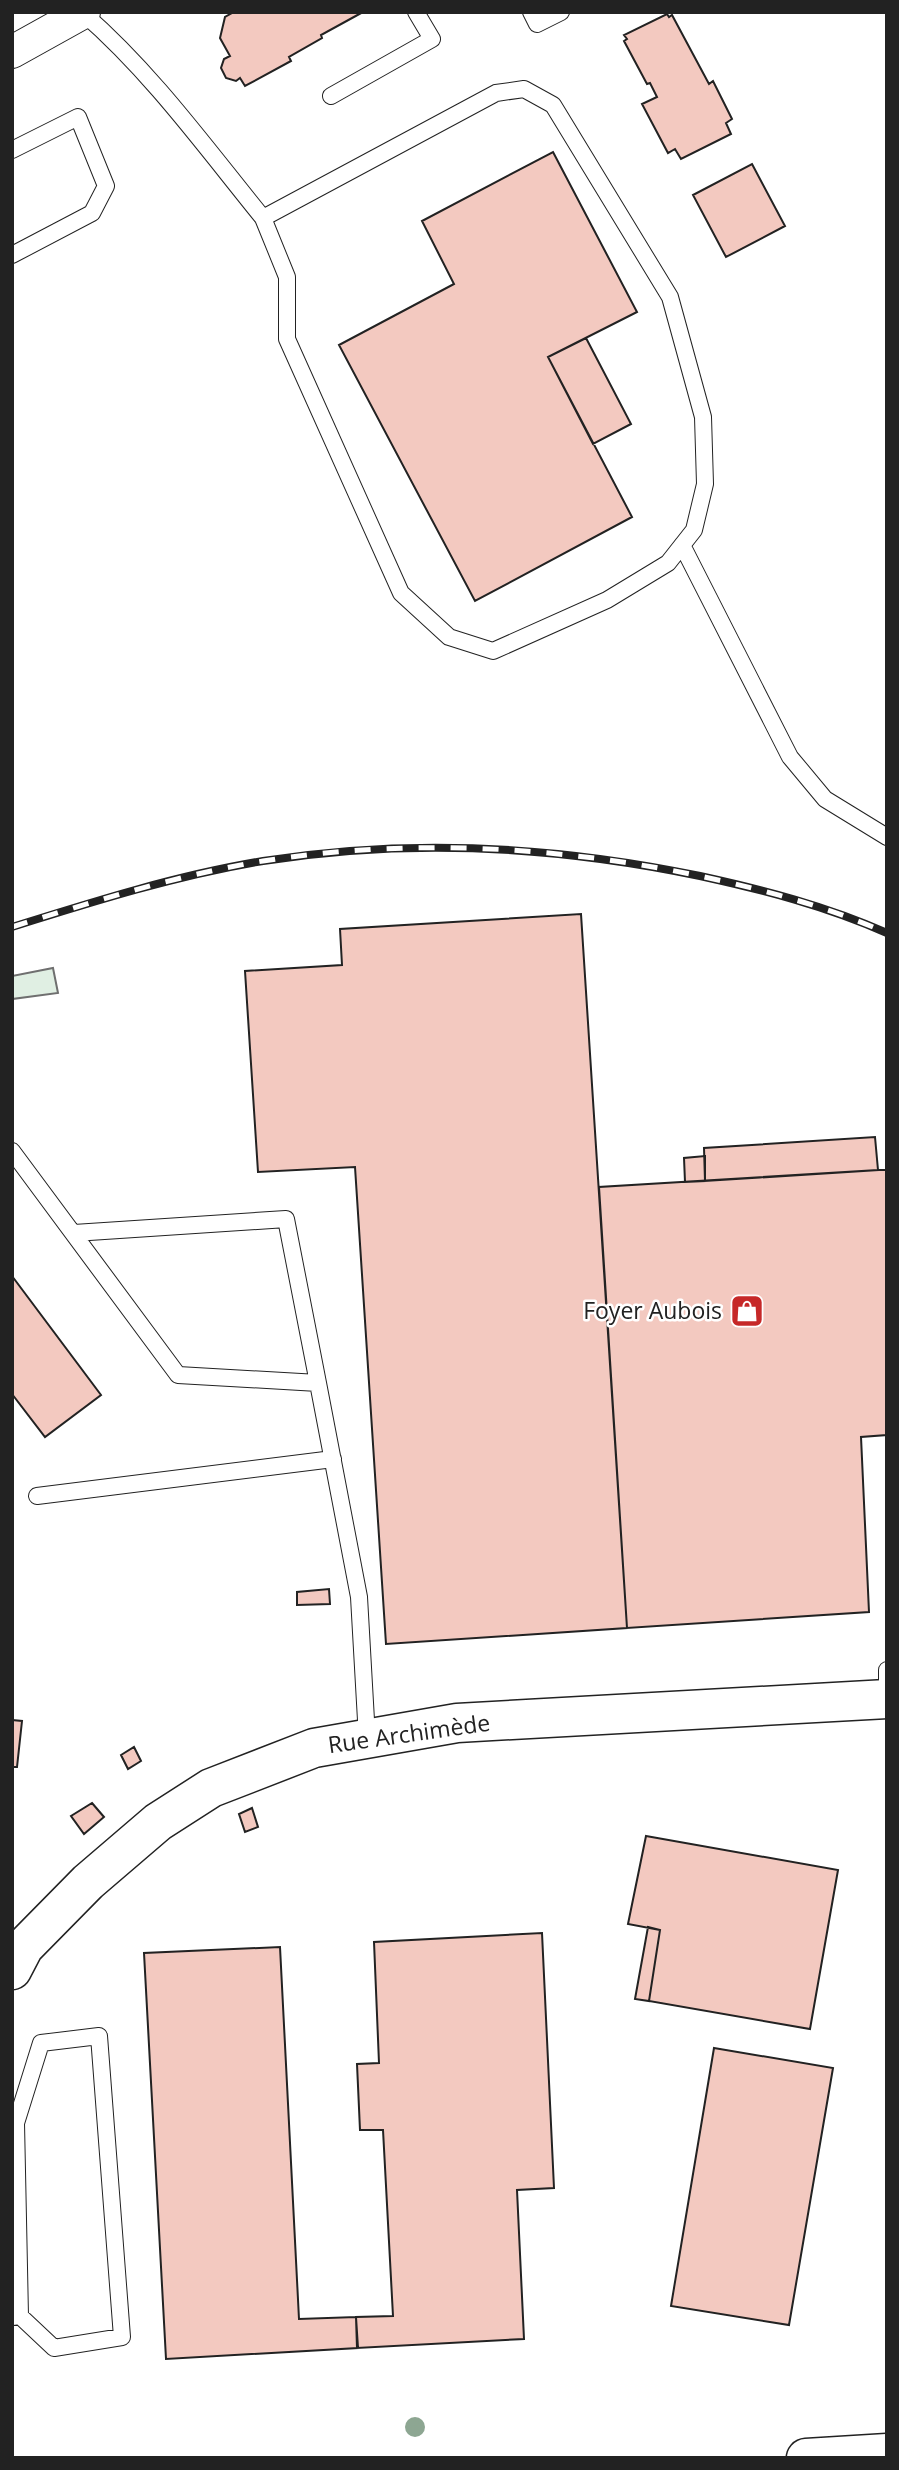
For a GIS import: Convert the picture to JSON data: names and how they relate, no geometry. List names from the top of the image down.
{
  "streets": {
    "street": ["Rue Archimède"]
  },
  "places": {
    "shop": ["Foyer Aubois"]
  }
}
